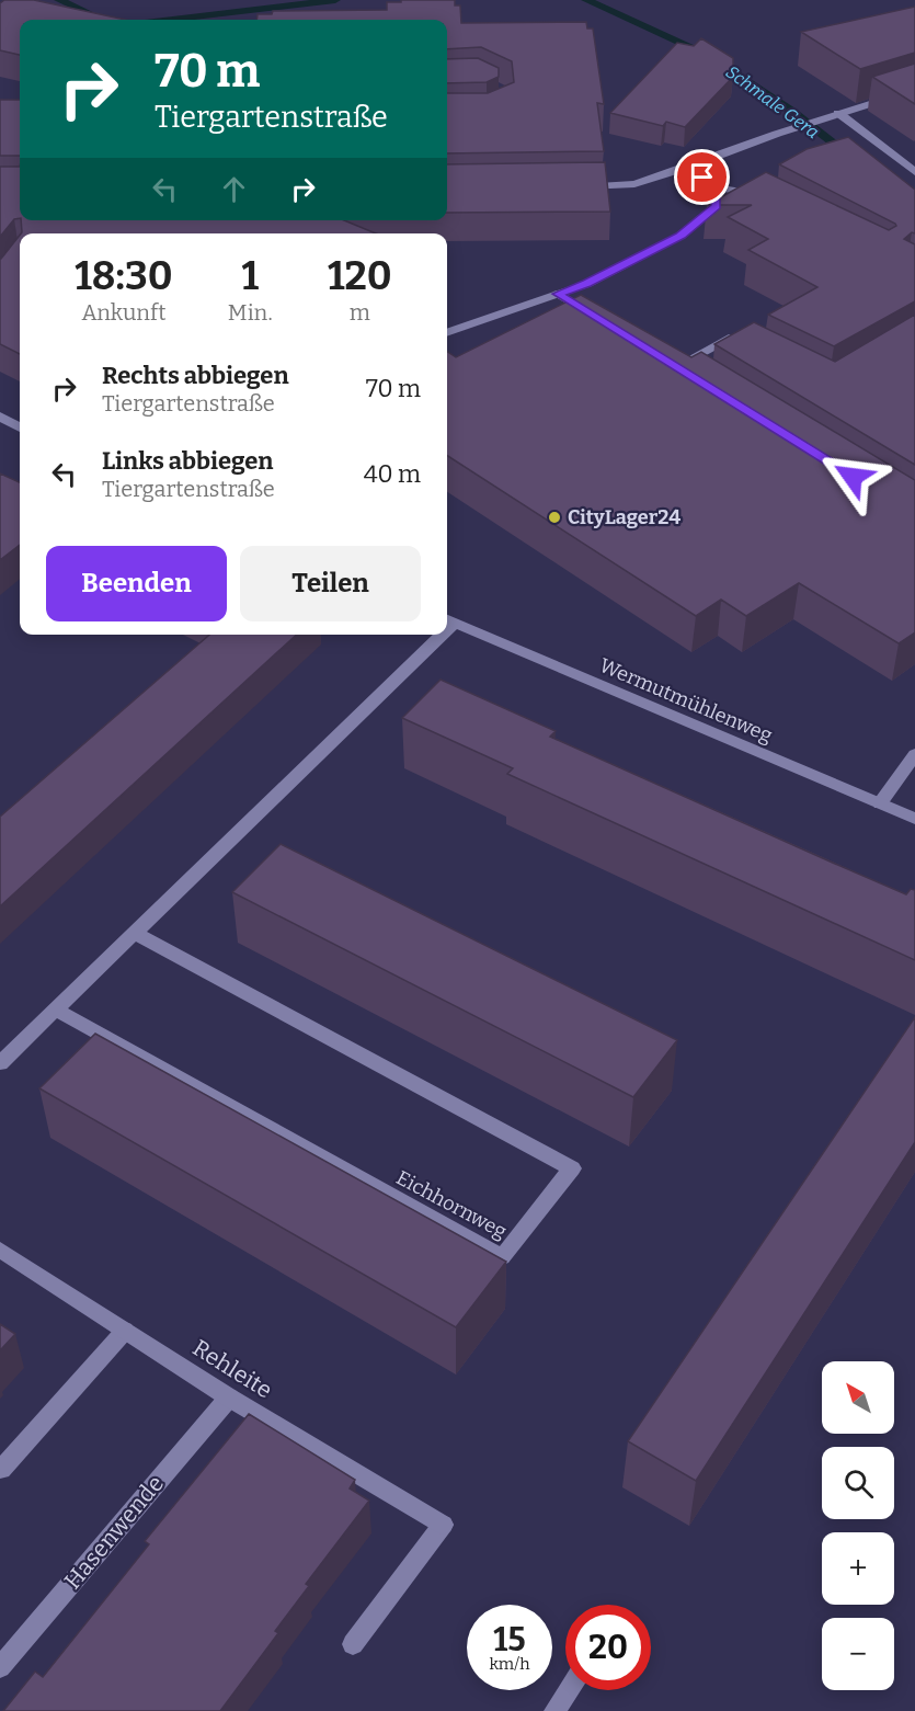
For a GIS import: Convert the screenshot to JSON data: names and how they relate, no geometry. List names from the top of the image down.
{
  "streets": {
    "street": [
      "Wermutmühlenweg",
      "Eichhornweg",
      "Rehleite",
      "Hasenwende"
    ]
  },
  "crossings": [
    ["Rehleite", "Hasenwende"]
  ],
  "water": ["Schmale Gera"],
  "places": ["CityLager24"],
  "north": "top left",
  "page": {
    "turn": ["70 m", "Tiergartenstraße"],
    "eta": [
      "18:30",
      "Ankunft",
      "1",
      "Min.",
      "120",
      "m"
    ],
    "list": [
      {
        "name": "Rechts abbiegen",
        "note": "Tiergartenstraße",
        "value": "70 m"
      },
      {
        "name": "Links abbiegen",
        "note": "Tiergartenstraße",
        "value": "40 m"
      }
    ],
    "buttons": ["Beenden", "Teilen"],
    "map_buttons": ["+", "−"],
    "speed": "15 km/h",
    "limit": "20"
  }
}
